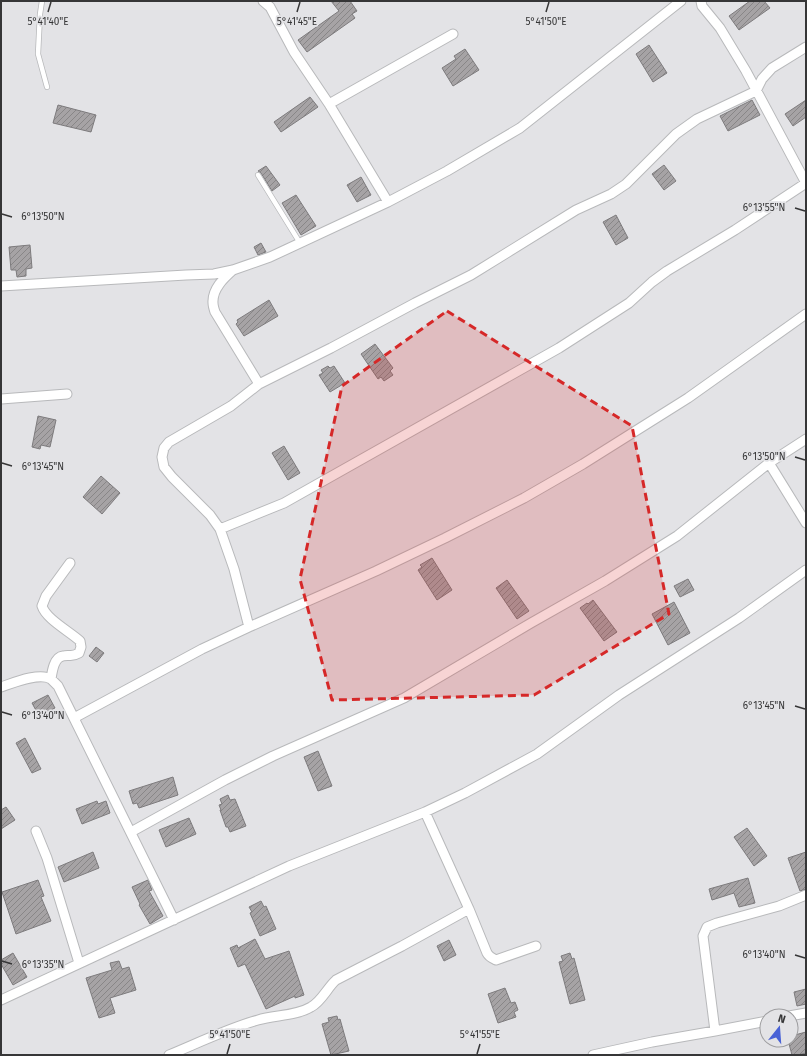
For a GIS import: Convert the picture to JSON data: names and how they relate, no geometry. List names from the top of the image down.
{
  "north": "top",
  "coordinates": [
    "5°41'40\"E",
    "5°41'45\"E",
    "5°41'50\"E",
    "6°13'55\"N",
    "6°13'50\"N",
    "6°13'45\"N",
    "6°13'40\"N",
    "6°13'35\"N",
    "5°41'55\"E"
  ]
}
